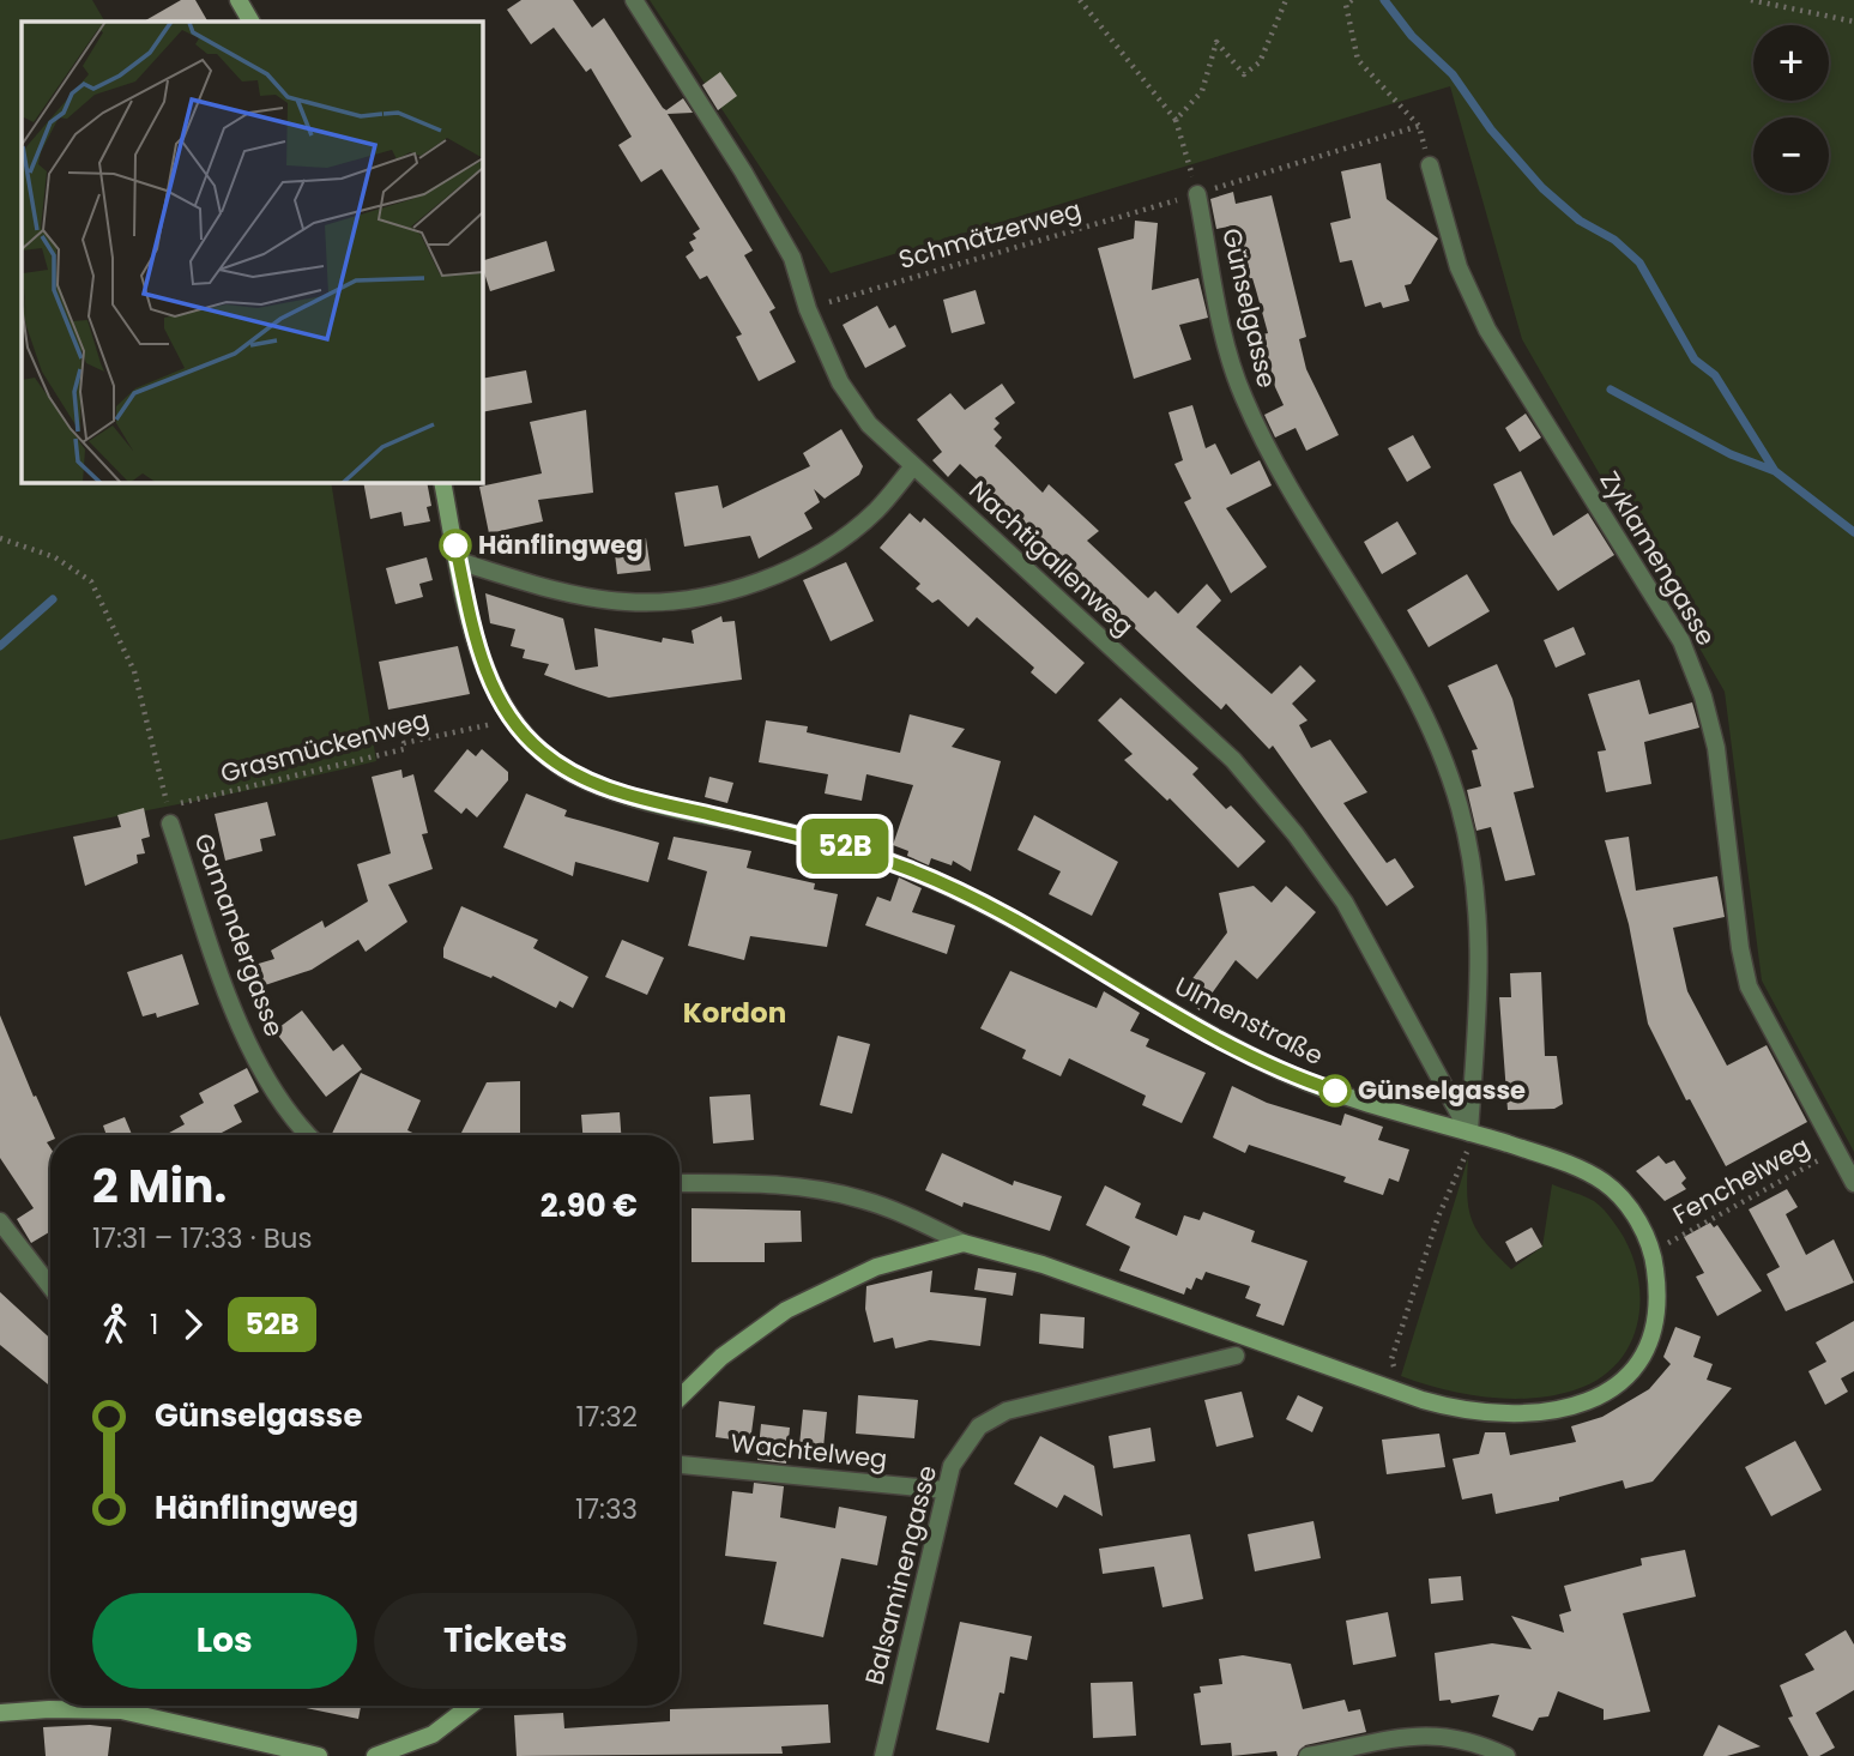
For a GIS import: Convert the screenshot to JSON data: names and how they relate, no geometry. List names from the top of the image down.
{
  "streets": {
    "street": [
      "Günselgasse",
      "Nachtigallenweg",
      "Zyklamengasse",
      "Gamandergasse",
      "Ulmenstraße",
      "Wachtelweg",
      "Balsaminengasse"
    ],
    "path": ["Schmätzerweg", "Grasmückenweg", "Fenchelweg"]
  },
  "crossings": [
    ["Schmätzerweg", "Günselgasse"],
    ["Schmätzerweg", "Nachtigallenweg"],
    ["Günselgasse", "Nachtigallenweg"],
    ["Günselgasse", "Ulmenstraße"],
    ["Nachtigallenweg", "Ulmenstraße"],
    ["Zyklamengasse", "Fenchelweg"],
    ["Grasmückenweg", "Gamandergasse"],
    ["Wachtelweg", "Balsaminengasse"]
  ],
  "districts": ["Kordon"],
  "places": ["Hänflingweg", "Günselgasse"],
  "lines": ["bus line 52B"],
  "page": {
    "on_map": "52B",
    "map_buttons": ["+", "−"],
    "heading": ["2 Min.", "17:31 – 17:33 · Bus", "2.90 €"],
    "legs": ["1", "52B"],
    "list": [
      {
        "name": "Günselgasse",
        "value": "17:32"
      },
      {
        "name": "Hänflingweg",
        "value": "17:33"
      }
    ],
    "buttons": ["Los", "Tickets"]
  }
}
